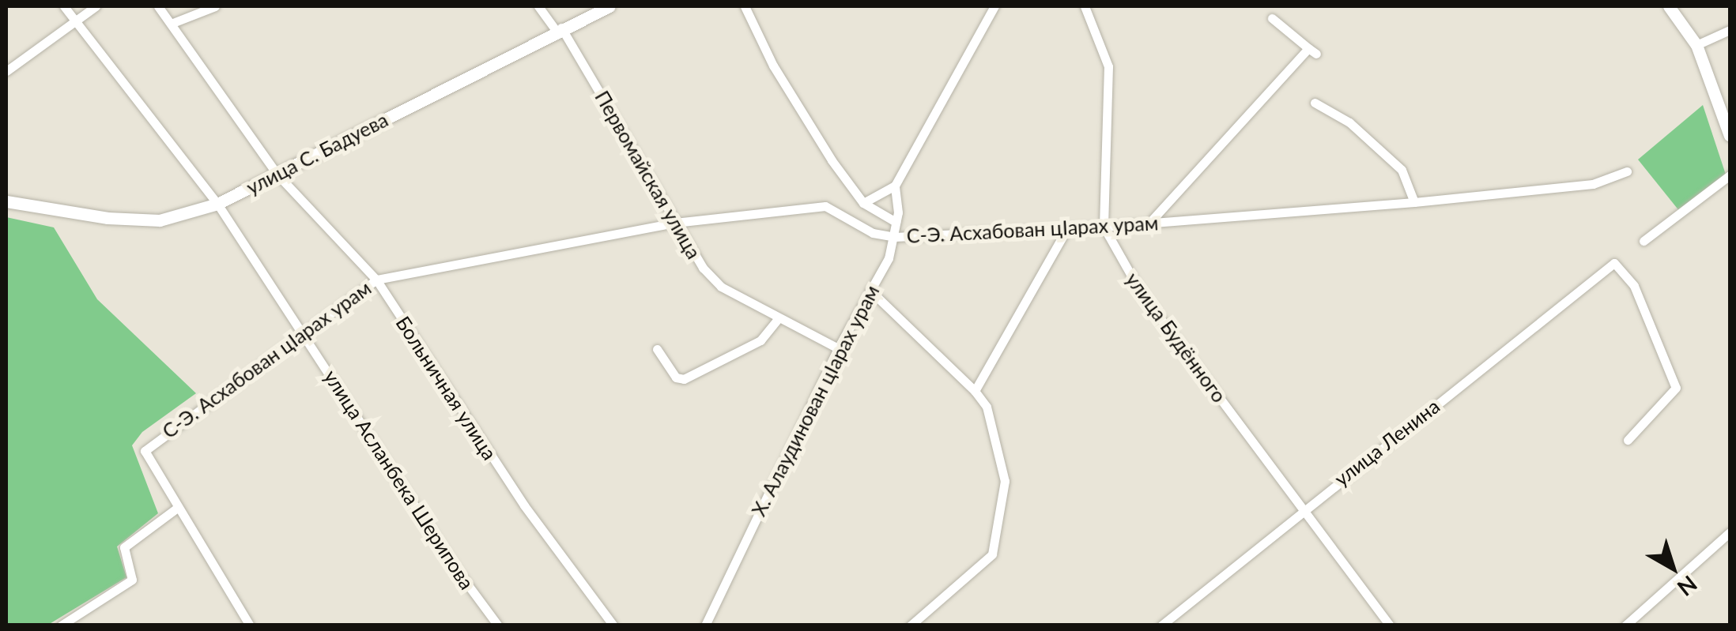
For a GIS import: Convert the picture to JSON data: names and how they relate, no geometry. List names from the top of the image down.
{
  "streets": {
    "main road": ["улица С. Бадуева"],
    "street": [
      "Первомайская улица",
      "С-Э. Асхабован цIарах урам",
      "улица Будённого",
      "Больничная улица",
      "Х. Алаудинован цIарах урам",
      "улица Ленина",
      "улица Асланбека Шерипова"
    ]
  },
  "crossings": [
    ["улица С. Бадуева", "Первомайская улица"],
    ["улица С. Бадуева", "Больничная улица"],
    ["улица С. Бадуева", "улица Асланбека Шерипова"],
    ["Первомайская улица", "С-Э. Асхабован цIарах урам"],
    ["Первомайская улица", "Х. Алаудинован цIарах урам"],
    ["С-Э. Асхабован цIарах урам", "улица Будённого"],
    ["С-Э. Асхабован цIарах урам", "Больничная улица"],
    ["С-Э. Асхабован цIарах урам", "Х. Алаудинован цIарах урам"],
    ["С-Э. Асхабован цIарах урам", "улица Асланбека Шерипова"],
    ["улица Будённого", "улица Ленина"]
  ],
  "north": "bottom right"
}
